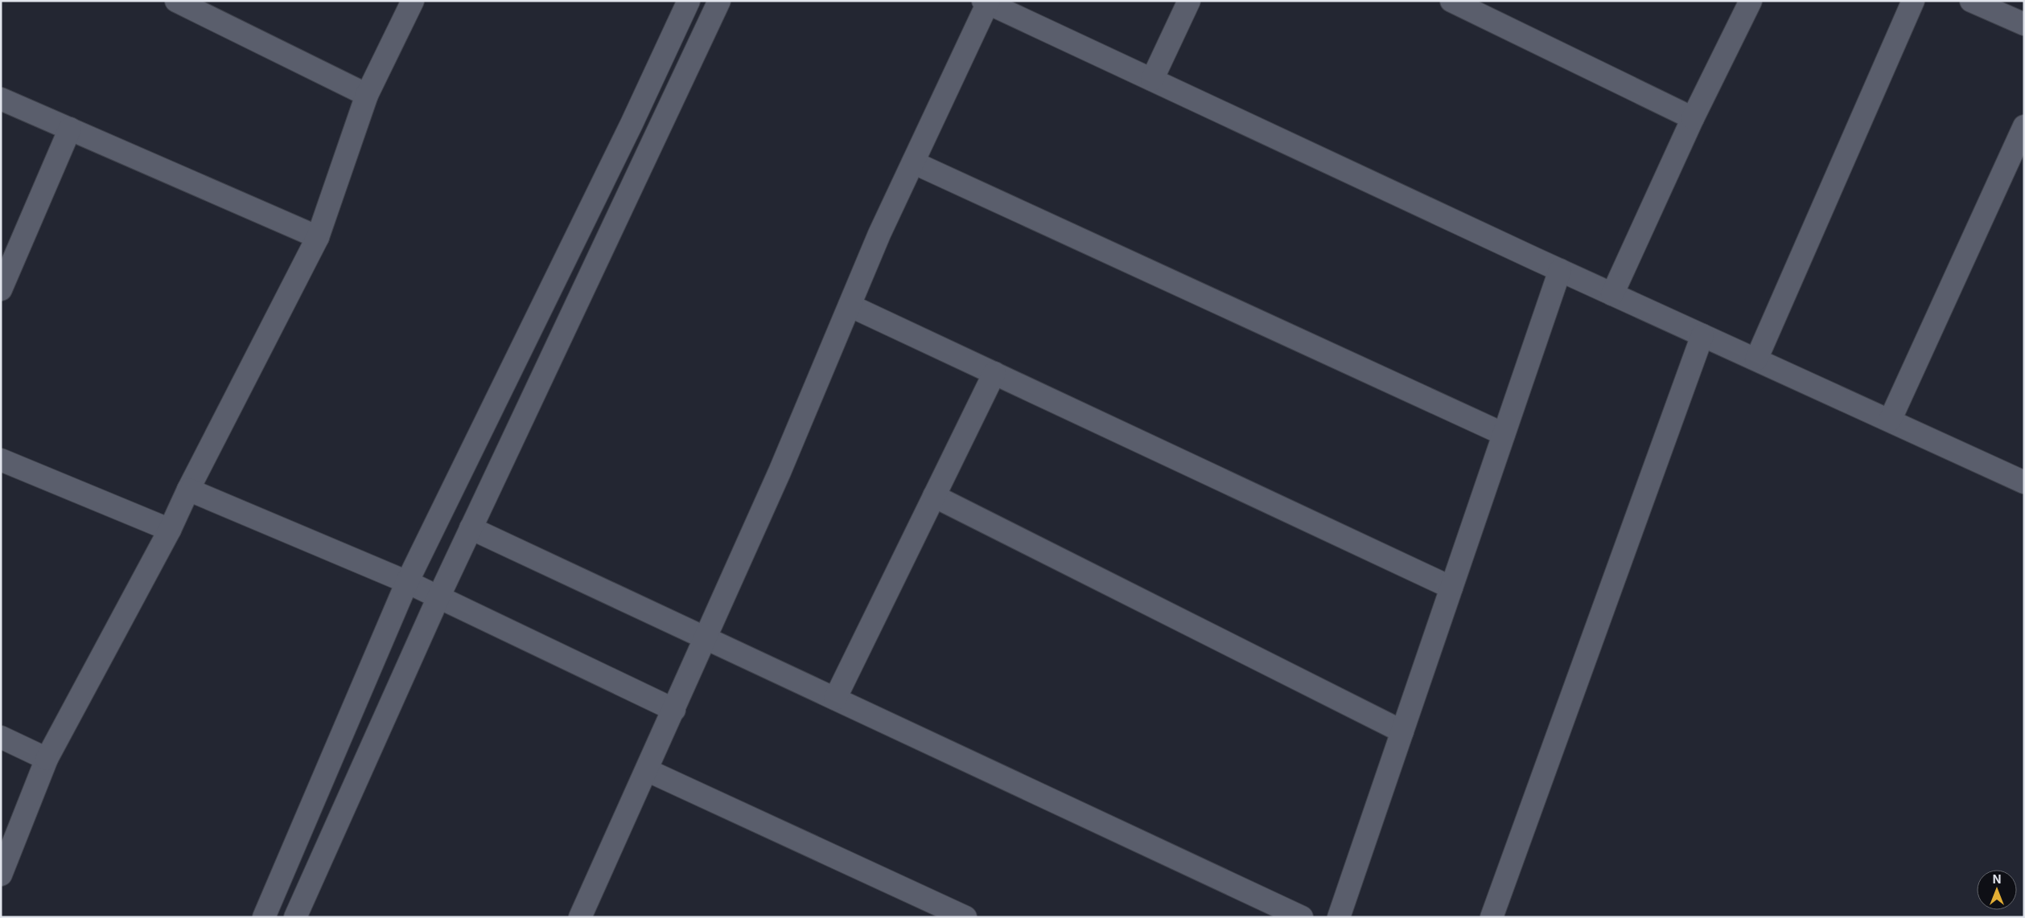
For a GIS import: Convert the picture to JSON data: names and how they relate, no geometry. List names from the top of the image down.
{
  "north": "top"
}
